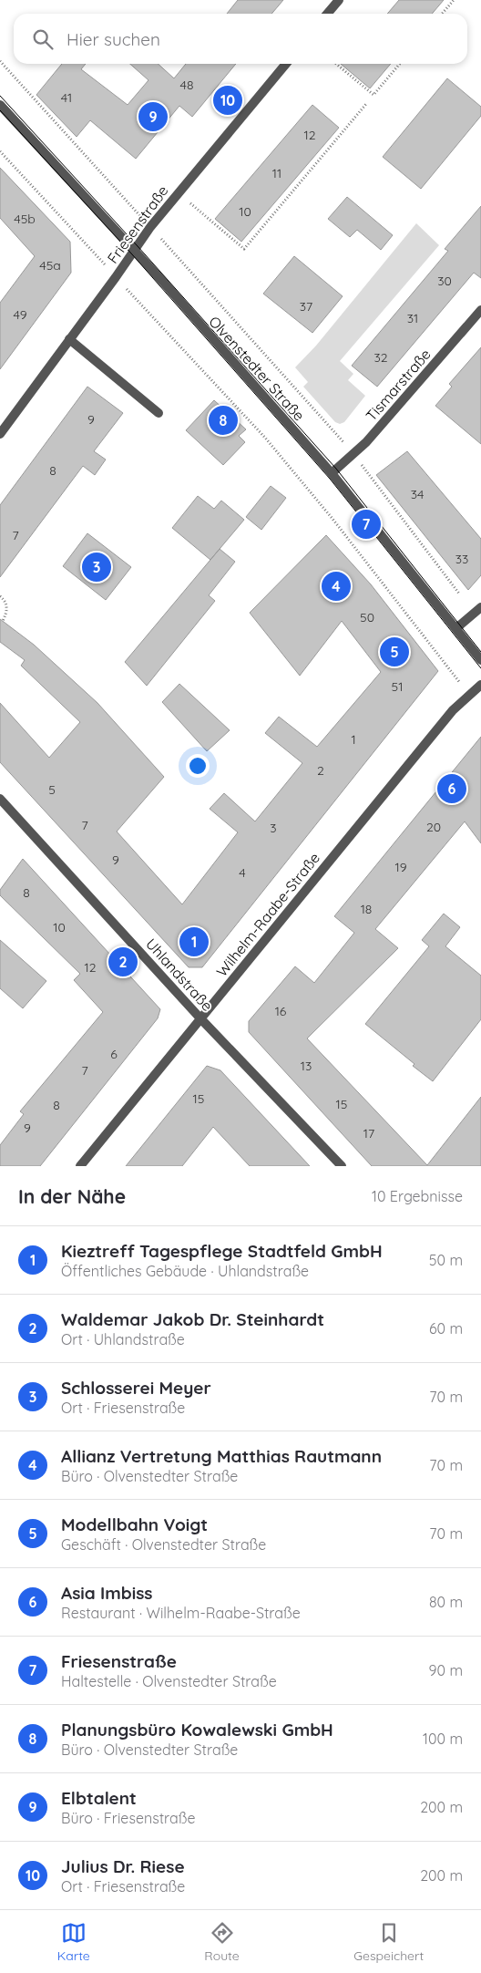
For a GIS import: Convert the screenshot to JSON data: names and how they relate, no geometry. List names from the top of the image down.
{
  "streets": {
    "street": [
      "Friesenstraße",
      "Olvenstedter Straße",
      "Tismarstraße",
      "Wilhelm-Raabe-Straße",
      "Uhlandstraße"
    ]
  },
  "crossings": [
    ["Friesenstraße", "Olvenstedter Straße"],
    ["Olvenstedter Straße", "Tismarstraße"],
    ["Wilhelm-Raabe-Straße", "Uhlandstraße"]
  ],
  "house_numbers": [
    "48",
    "41",
    "12",
    "11",
    "10",
    "45b",
    "45a",
    "30",
    "37",
    "49",
    "31",
    "32",
    "9",
    "8",
    "34",
    "7",
    "33",
    "50",
    "51",
    "1",
    "2",
    "5",
    "7",
    "20",
    "3",
    "9",
    "19",
    "4",
    "8",
    "18",
    "10",
    "12",
    "16",
    "6",
    "13",
    "7",
    "15",
    "15",
    "8",
    "9",
    "17"
  ],
  "page": {
    "search": "Hier suchen",
    "pins": [
      "10",
      "9",
      "8",
      "7",
      "3",
      "4",
      "5",
      "6",
      "1",
      "2"
    ],
    "heading": ["In der Nähe", "10 Ergebnisse"],
    "list": [
      {
        "mark": "1",
        "name": "Kieztreff Tagespflege Stadtfeld GmbH",
        "note": "Öffentliches Gebäude · Uhlandstraße",
        "value": "50 m"
      },
      {
        "mark": "2",
        "name": "Waldemar Jakob Dr. Steinhardt",
        "note": "Ort · Uhlandstraße",
        "value": "60 m"
      },
      {
        "mark": "3",
        "name": "Schlosserei Meyer",
        "note": "Ort · Friesenstraße",
        "value": "70 m"
      },
      {
        "mark": "4",
        "name": "Allianz Vertretung Matthias Rautmann",
        "note": "Büro · Olvenstedter Straße",
        "value": "70 m"
      },
      {
        "mark": "5",
        "name": "Modellbahn Voigt",
        "note": "Geschäft · Olvenstedter Straße",
        "value": "70 m"
      },
      {
        "mark": "6",
        "name": "Asia Imbiss",
        "note": "Restaurant · Wilhelm-Raabe-Straße",
        "value": "80 m"
      },
      {
        "mark": "7",
        "name": "Friesenstraße",
        "note": "Haltestelle · Olvenstedter Straße",
        "value": "90 m"
      },
      {
        "mark": "8",
        "name": "Planungsbüro Kowalewski GmbH",
        "note": "Büro · Olvenstedter Straße",
        "value": "100 m"
      },
      {
        "mark": "9",
        "name": "Elbtalent",
        "note": "Büro · Friesenstraße",
        "value": "200 m"
      },
      {
        "mark": "10",
        "name": "Julius Dr. Riese",
        "note": "Ort · Friesenstraße",
        "value": "200 m"
      }
    ],
    "nav": ["Karte", "Route", "Gespeichert"]
  }
}
